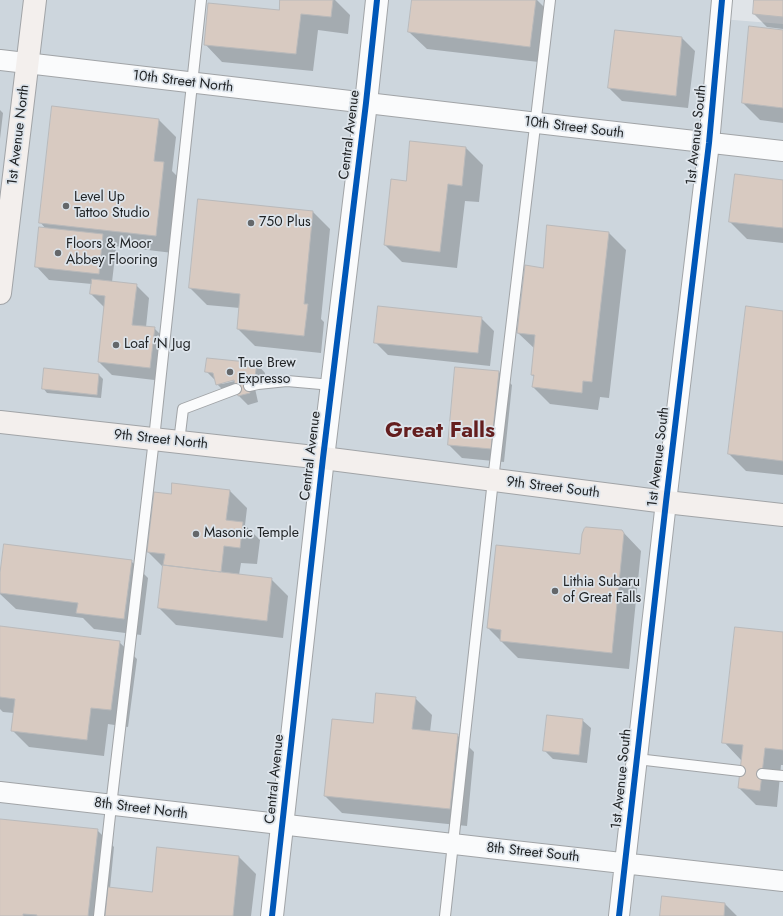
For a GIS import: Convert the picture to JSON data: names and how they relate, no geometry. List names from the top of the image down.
{
  "streets": {
    "main road": ["1st Avenue North", "9th Street North", "9th Street South"],
    "street": [
      "10th Street North",
      "10th Street South",
      "Central Avenue",
      "1st Avenue South",
      "8th Street North",
      "8th Street South"
    ]
  },
  "crossings": [
    ["10th Street North", "10th Street South"],
    ["10th Street North", "1st Avenue North"],
    ["10th Street North", "Central Avenue"],
    ["10th Street South", "Central Avenue"],
    ["10th Street South", "1st Avenue South"],
    ["Central Avenue", "9th Street North"],
    ["Central Avenue", "9th Street South"],
    ["Central Avenue", "8th Street North"],
    ["Central Avenue", "8th Street South"],
    ["1st Avenue South", "9th Street South"],
    ["1st Avenue South", "8th Street South"],
    ["9th Street North", "9th Street South"],
    ["8th Street North", "8th Street South"]
  ],
  "districts": ["Great Falls"],
  "places": [
    "Level Up Tattoo Studio",
    "750 Plus",
    "Floors & Moor Abbey Flooring",
    "Loaf 'N Jug",
    "True Brew Expresso",
    "Masonic Temple",
    "Lithia Subaru of Great Falls"
  ]
}
